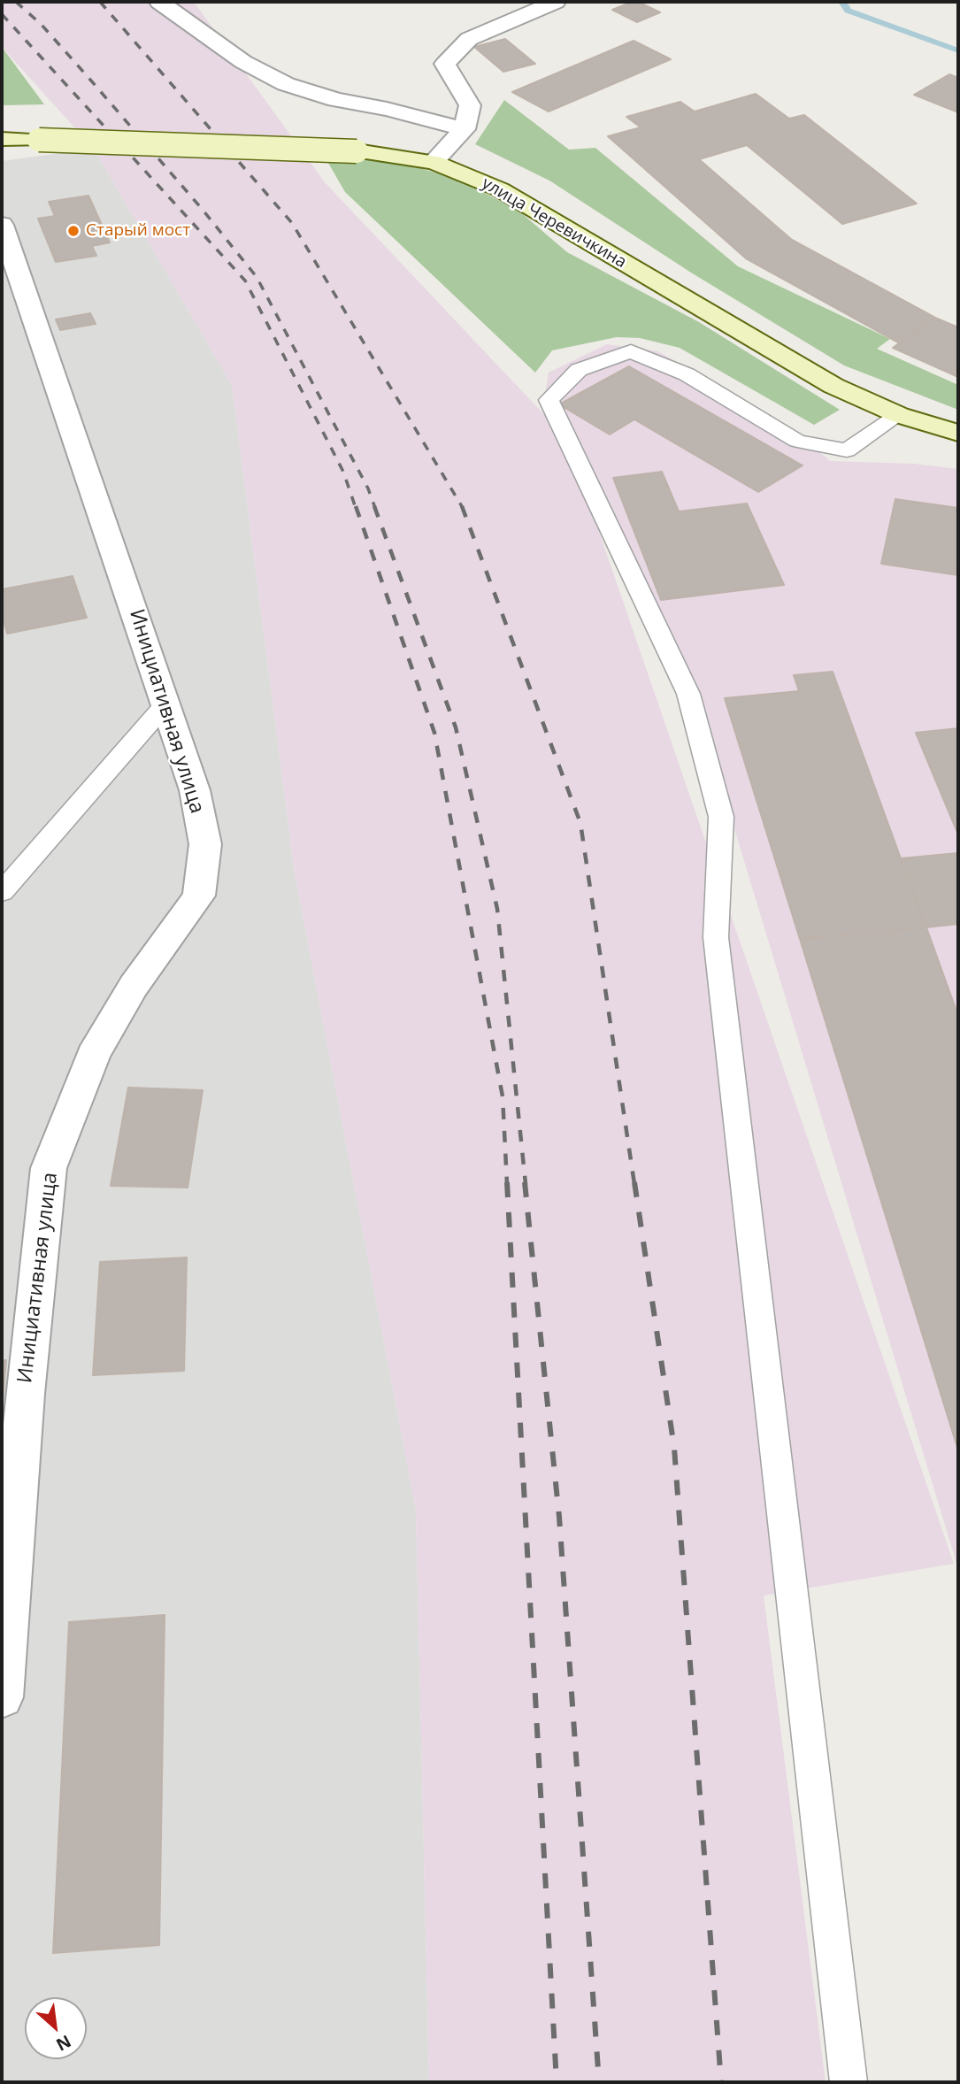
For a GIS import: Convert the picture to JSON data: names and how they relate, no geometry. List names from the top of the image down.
{
  "streets": {
    "street": ["улица Черевичкина", "Инициативная улица"]
  },
  "places": ["Старый мост"],
  "north": "bottom right"
}
